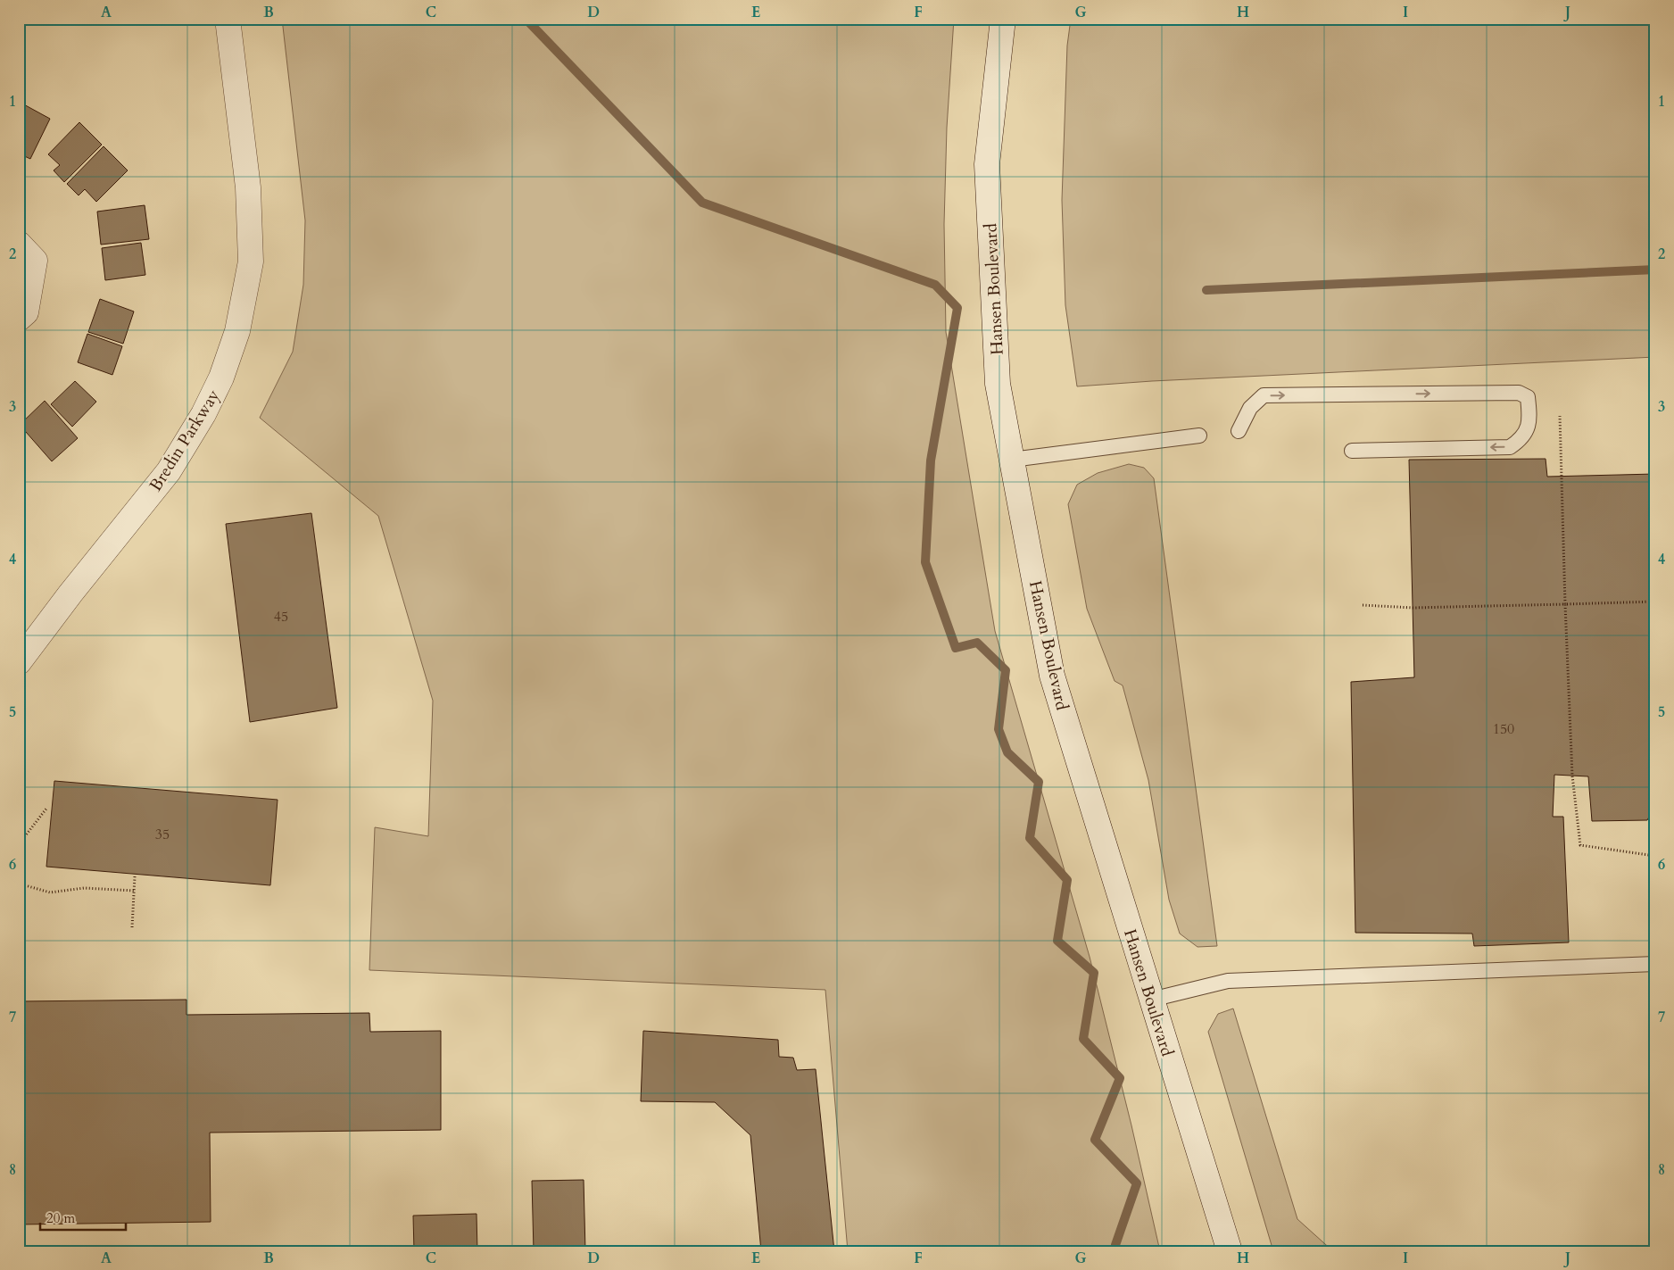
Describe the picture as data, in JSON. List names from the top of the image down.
{
  "streets": {
    "street": ["Hansen Boulevard", "Bredin Parkway"]
  },
  "house_numbers": ["45", "150", "35"],
  "scale_bar": "20 m",
  "grid": {
    "columns": [
      "A",
      "B",
      "C",
      "D",
      "E",
      "F",
      "G",
      "H",
      "I",
      "J"
    ],
    "rows": [
      "1",
      "2",
      "3",
      "4",
      "5",
      "6",
      "7",
      "8"
    ]
  }
}
